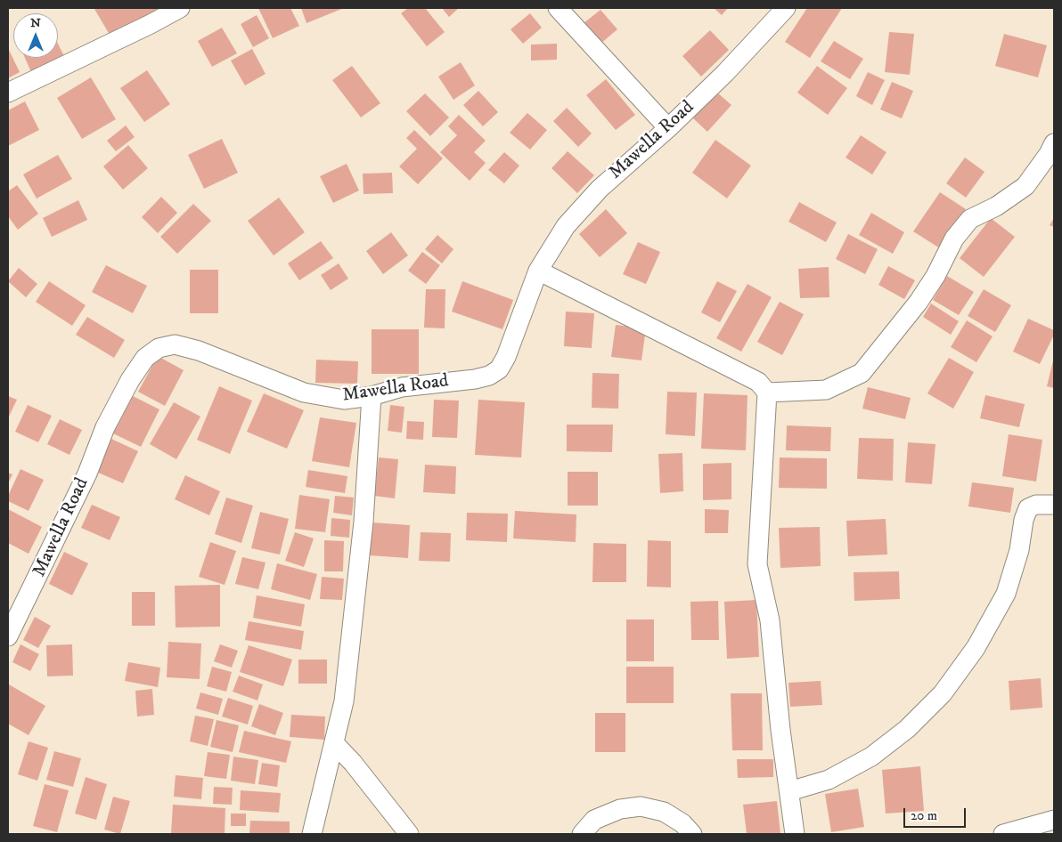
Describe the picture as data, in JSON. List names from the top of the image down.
{
  "streets": {
    "street": ["Mawella Road"]
  },
  "scale_bar": "20 m",
  "north": "top"
}
